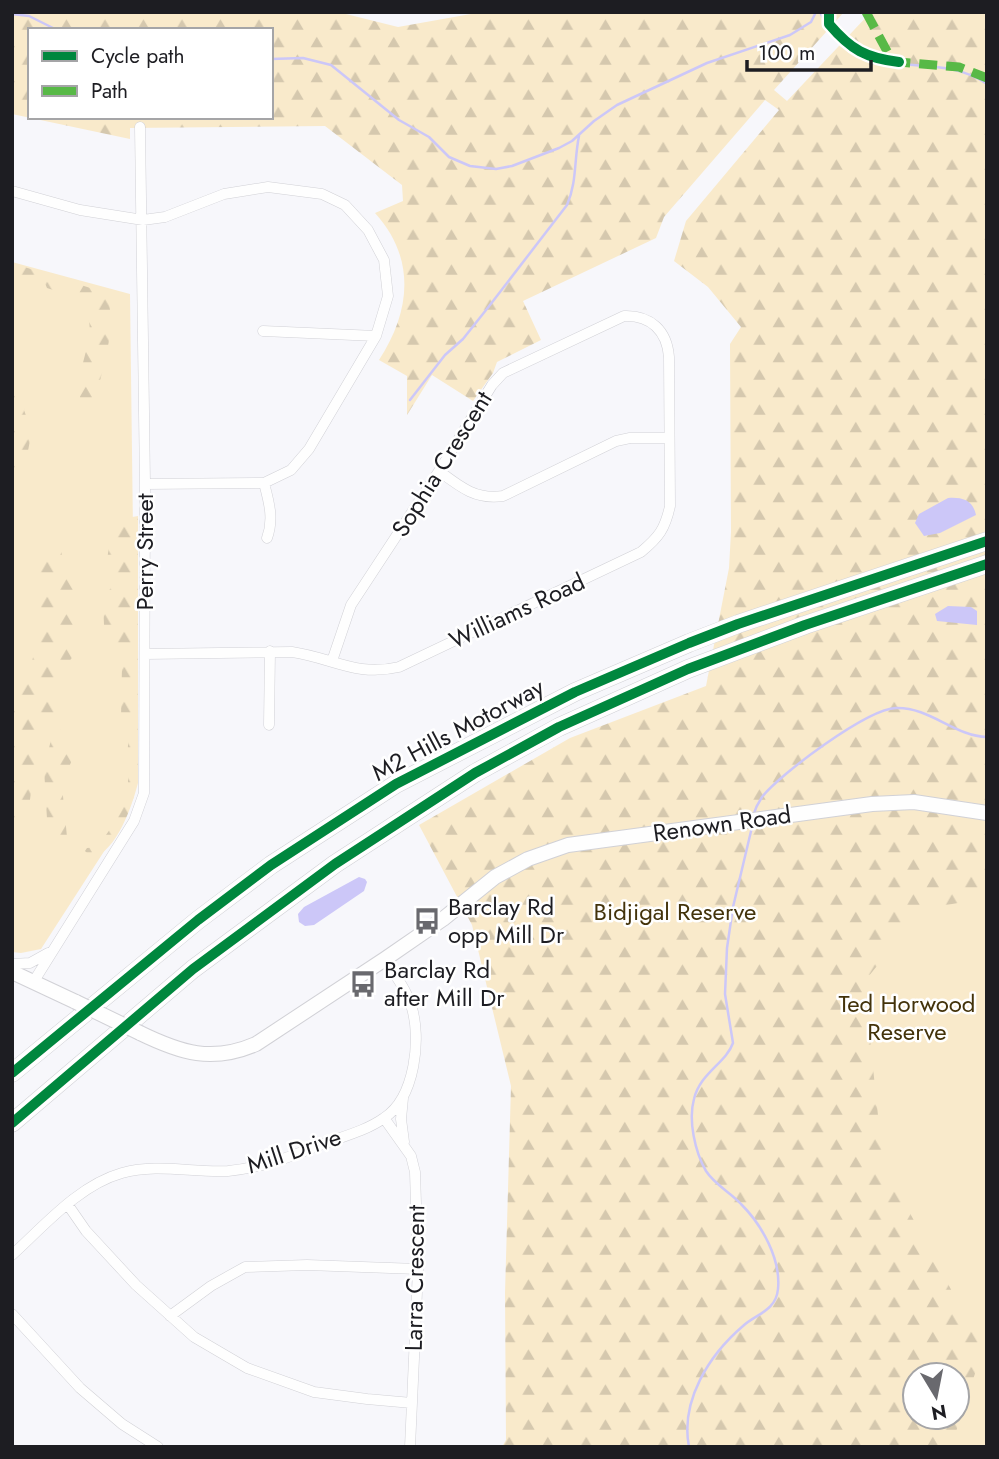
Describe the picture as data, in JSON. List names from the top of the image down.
{
  "streets": {
    "highway": ["M2 Hills Motorway"],
    "main road": ["Renown Road"],
    "street": [
      "Sophia Crescent",
      "Perry Street",
      "Williams Road",
      "Mill Drive",
      "Larra Crescent"
    ]
  },
  "crossings": [
    ["Sophia Crescent", "Williams Road"],
    ["Perry Street", "Williams Road"],
    ["Perry Street", "Renown Road"],
    ["Renown Road", "Mill Drive"],
    ["Mill Drive", "Larra Crescent"]
  ],
  "parks": ["Bidjigal Reserve", "Ted Horwood Reserve"],
  "places": {
    "bus stop": ["Barclay Rd opp Mill Dr", "Barclay Rd after Mill Dr"]
  },
  "legend": ["Cycle path", "Path"],
  "scale_bar": "100 m",
  "north": "bottom"
}
